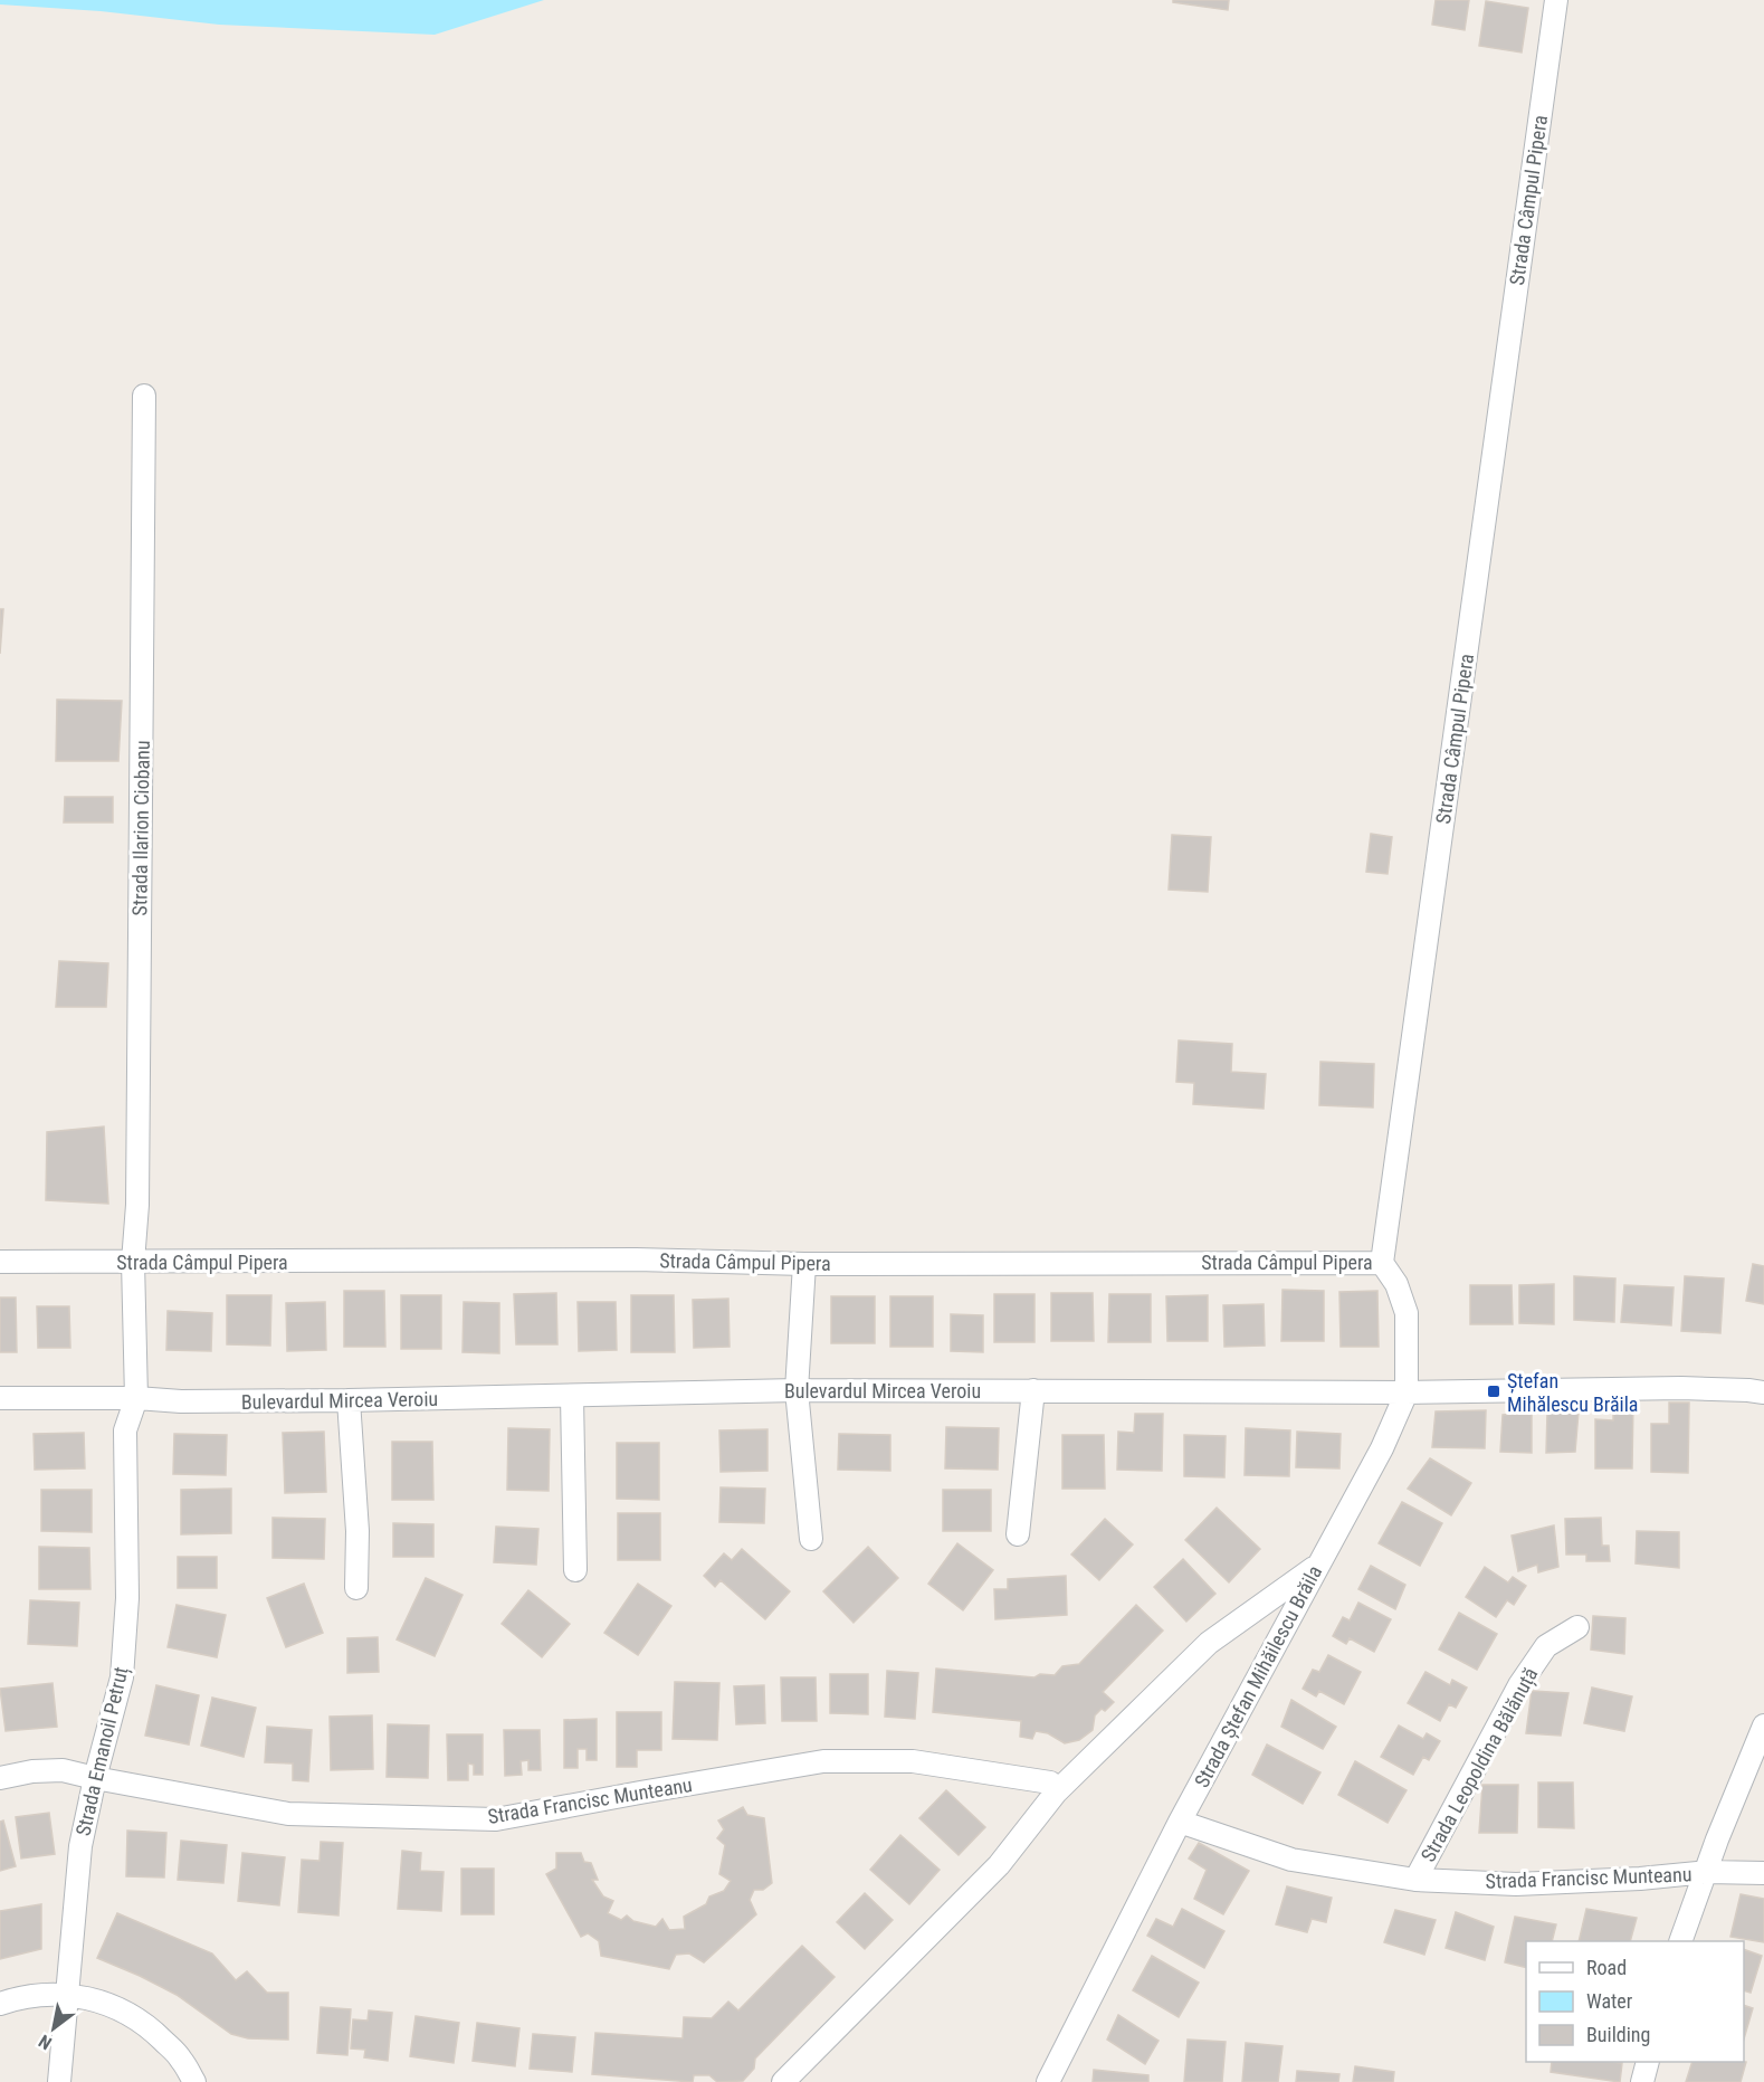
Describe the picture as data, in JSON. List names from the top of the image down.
{
  "streets": {
    "street": [
      "Strada Câmpul Pipera",
      "Strada Ilarion Ciobanu",
      "Bulevardul Mircea Veroiu",
      "Strada Ștefan Mihăilescu Brăila",
      "Strada Emanoil Petruț",
      "Strada Leopoldina Bălănuță",
      "Strada Francisc Munteanu"
    ]
  },
  "crossings": [
    ["Strada Câmpul Pipera", "Strada Ilarion Ciobanu"],
    ["Strada Câmpul Pipera", "Strada Ștefan Mihăilescu Brăila"],
    ["Strada Câmpul Pipera", "Strada Emanoil Petruț"],
    ["Strada Ilarion Ciobanu", "Strada Emanoil Petruț"],
    ["Bulevardul Mircea Veroiu", "Strada Ștefan Mihăilescu Brăila"],
    ["Bulevardul Mircea Veroiu", "Strada Emanoil Petruț"],
    ["Strada Ștefan Mihăilescu Brăila", "Strada Francisc Munteanu"],
    ["Strada Emanoil Petruț", "Strada Francisc Munteanu"],
    ["Strada Leopoldina Bălănuță", "Strada Francisc Munteanu"]
  ],
  "places": {
    "transit": ["Ștefan Mihălescu Brăila"]
  },
  "legend": ["Road", "Water", "Building"],
  "north": "bottom left"
}
